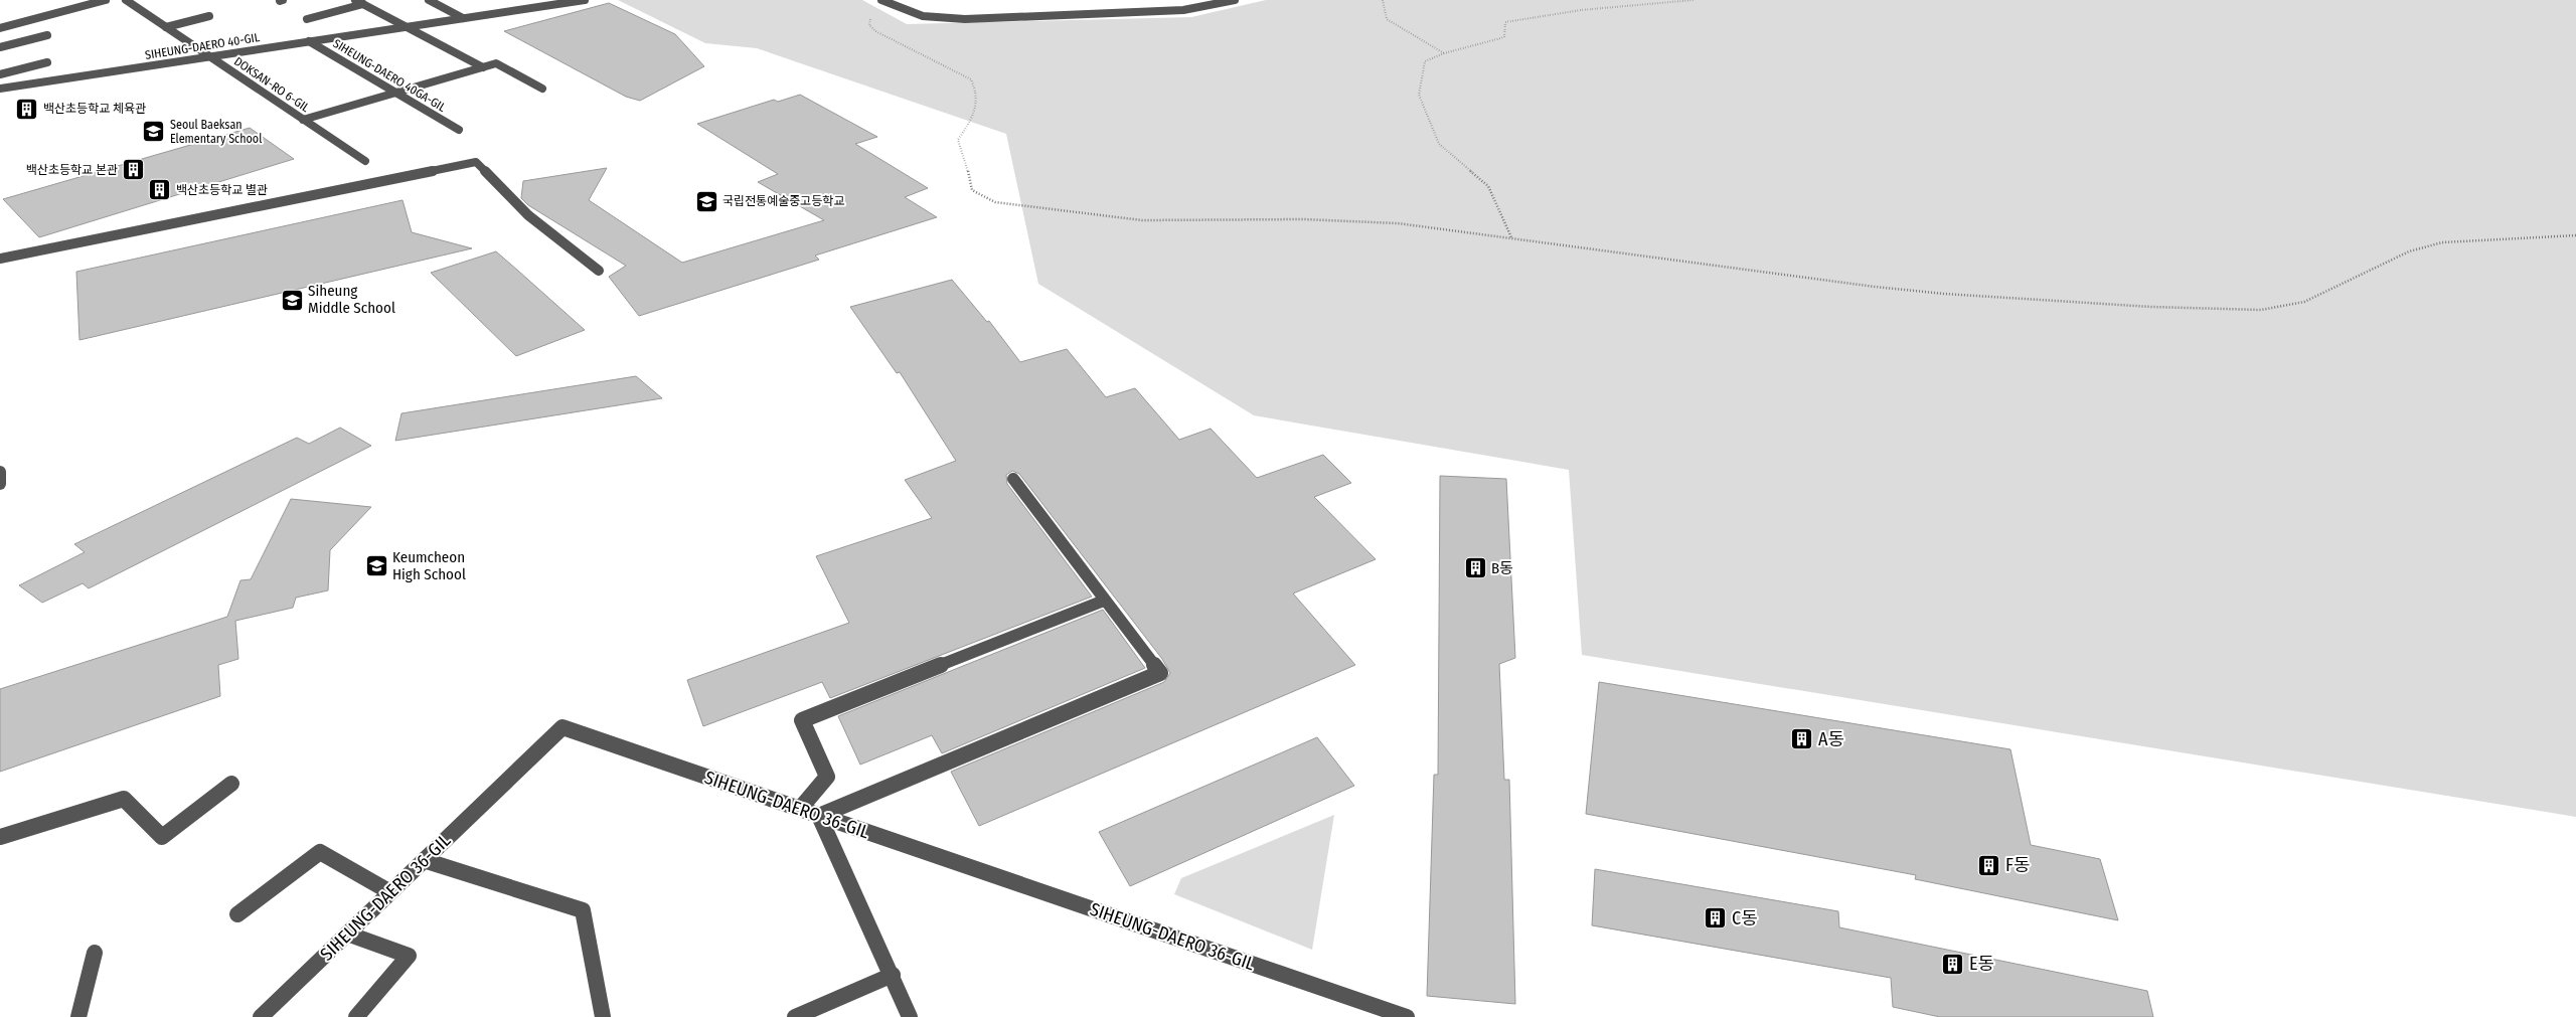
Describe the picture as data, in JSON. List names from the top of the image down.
{
  "streets": {
    "street": [
      "SIHEUNG-DAERO 40-GIL",
      "SIHEUNG-DAERO 40GA-GIL",
      "DOKSAN-RO 6-GIL",
      "SIHEUNG-DAERO 36-GIL"
    ]
  },
  "crossings": [
    ["SIHEUNG-DAERO 40-GIL", "SIHEUNG-DAERO 40GA-GIL"],
    ["SIHEUNG-DAERO 40-GIL", "DOKSAN-RO 6-GIL"]
  ],
  "places": {
    "building": [
      "백산초등학교 체육관",
      "백산초등학교 본관",
      "백산초등학교 별관",
      "B동",
      "A동",
      "F동",
      "C동",
      "E동"
    ],
    "school or university": [
      "Seoul Baeksan Elementary School",
      "국립전통예술중고등학교",
      "Siheung Middle School",
      "Keumcheon High School"
    ]
  }
}
